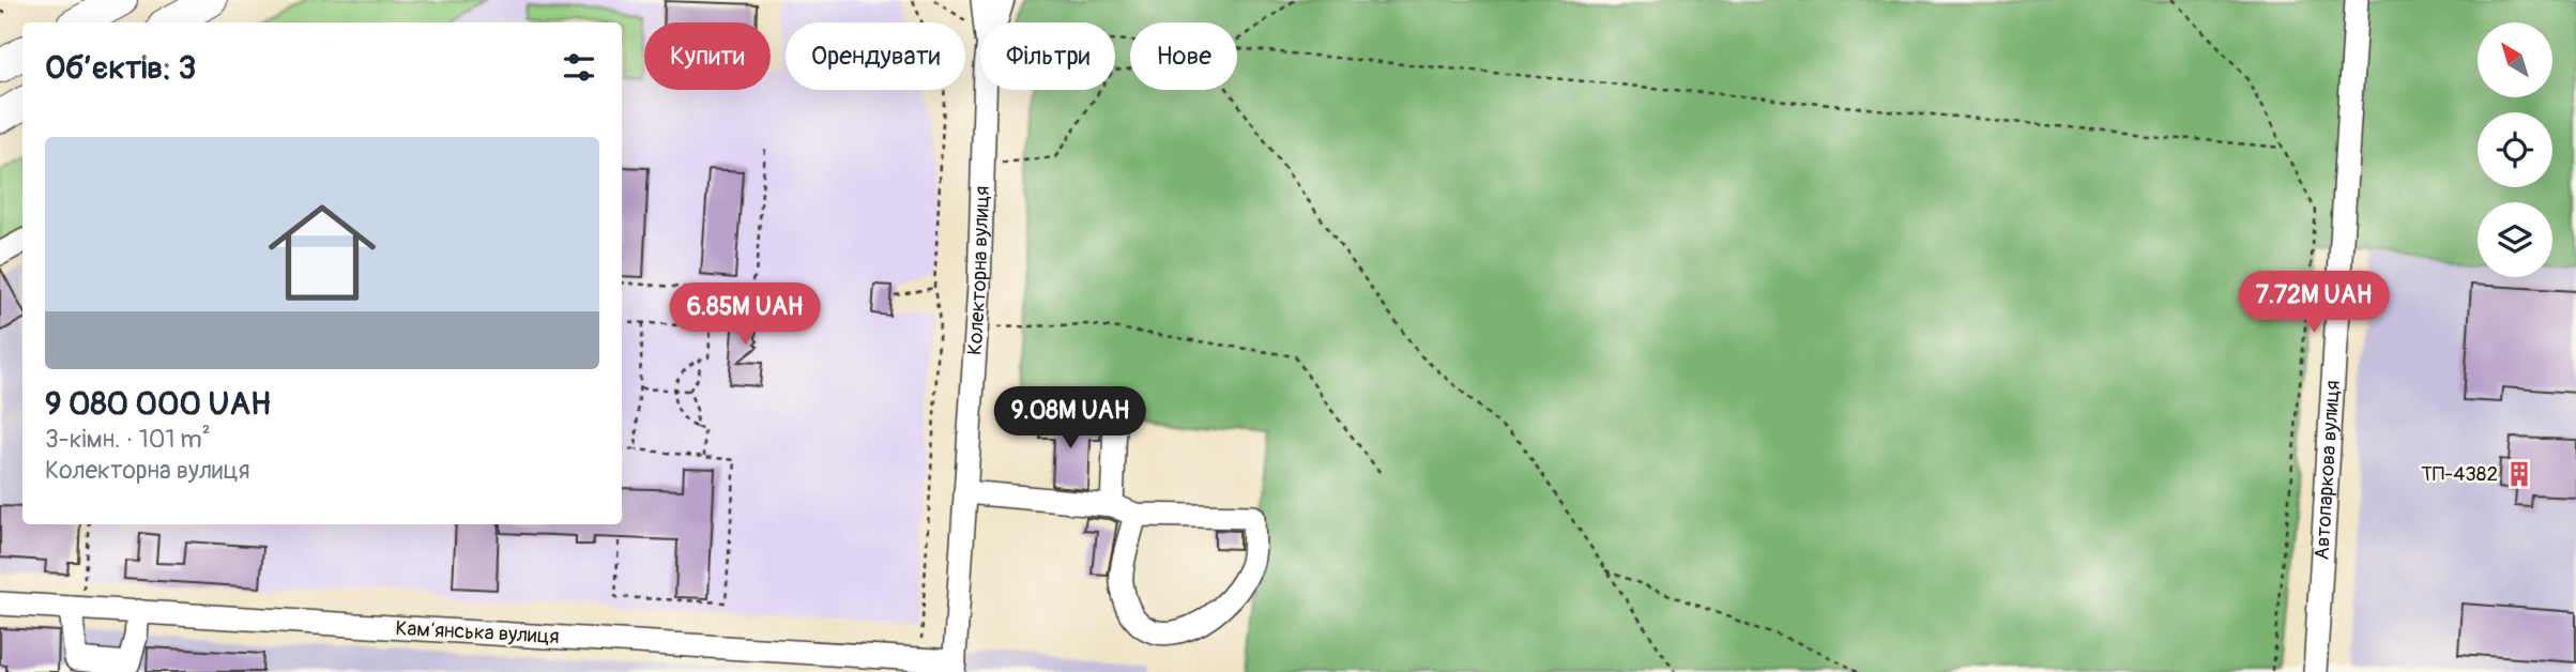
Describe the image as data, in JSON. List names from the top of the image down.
{
  "streets": {
    "street": ["Колекторна вулиця", "Автопаркова вулиця", "Камʼянська вулиця"]
  },
  "crossings": [
    ["Колекторна вулиця", "Камʼянська вулиця"]
  ],
  "places": {
    "building": ["ТП-4382"]
  },
  "north": "top left",
  "page": {
    "chip": [
      "Купити",
      "Орендувати",
      "Фільтри",
      "Нове"
    ],
    "heading": "Об’єктів: 3",
    "list": [
      {
        "name": "9 080 000 UAH",
        "note": "3-кімн. · 101 m² · Колекторна вулиця"
      }
    ],
    "price": ["7.72M UAH", "6.85M UAH", "9.08M UAH"]
  }
}
